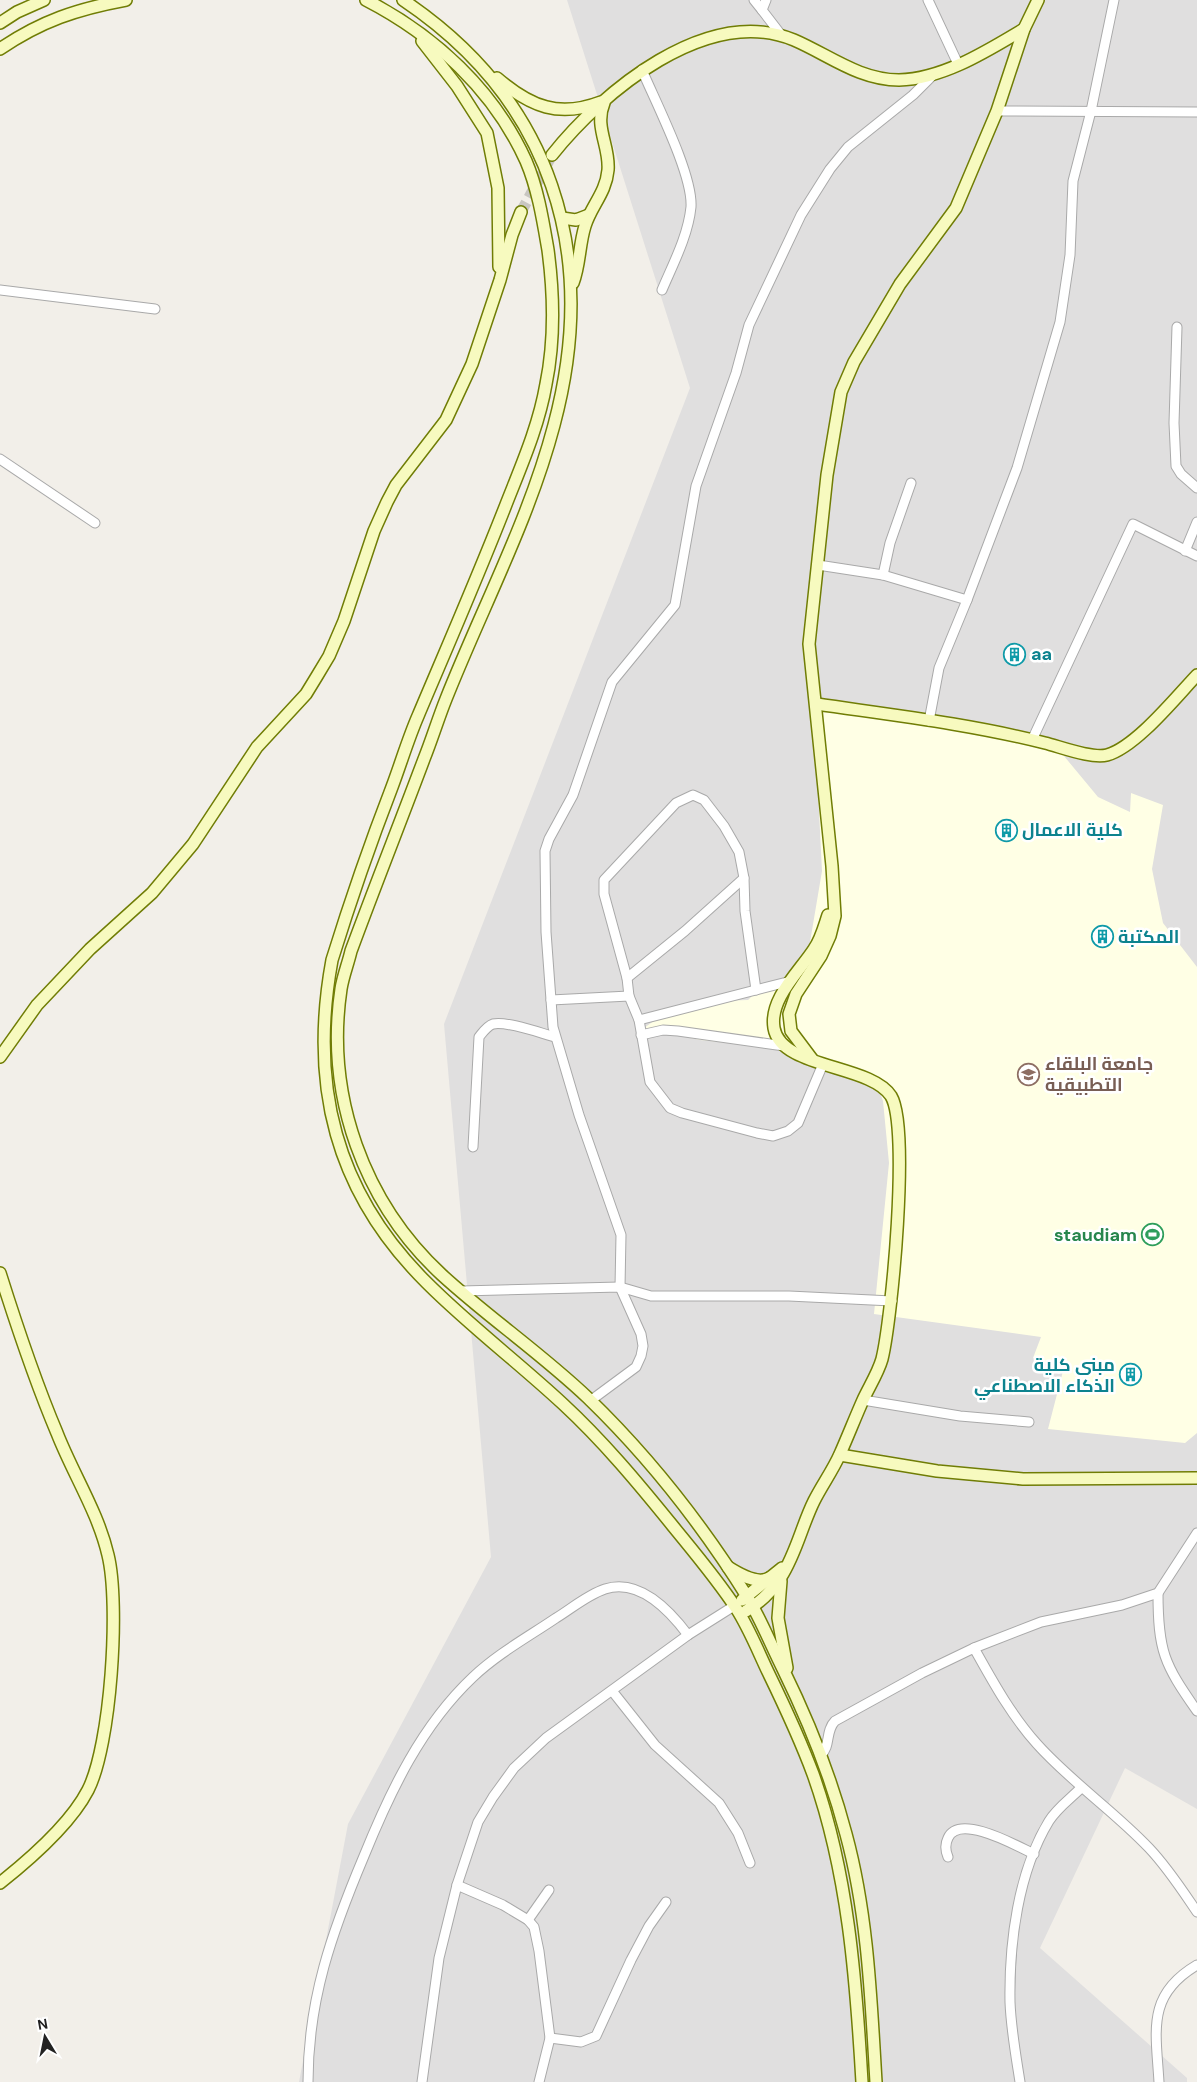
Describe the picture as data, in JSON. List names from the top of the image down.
{
  "places": {
    "building": [
      "aa",
      "كلية الاعمال",
      "المكتبة",
      "مبنى كلية الذكاء الاصطناعي"
    ],
    "school or university": ["جامعة البلقاء التطبيقية"],
    "sports": ["staudiam"]
  },
  "north": "top"
}
